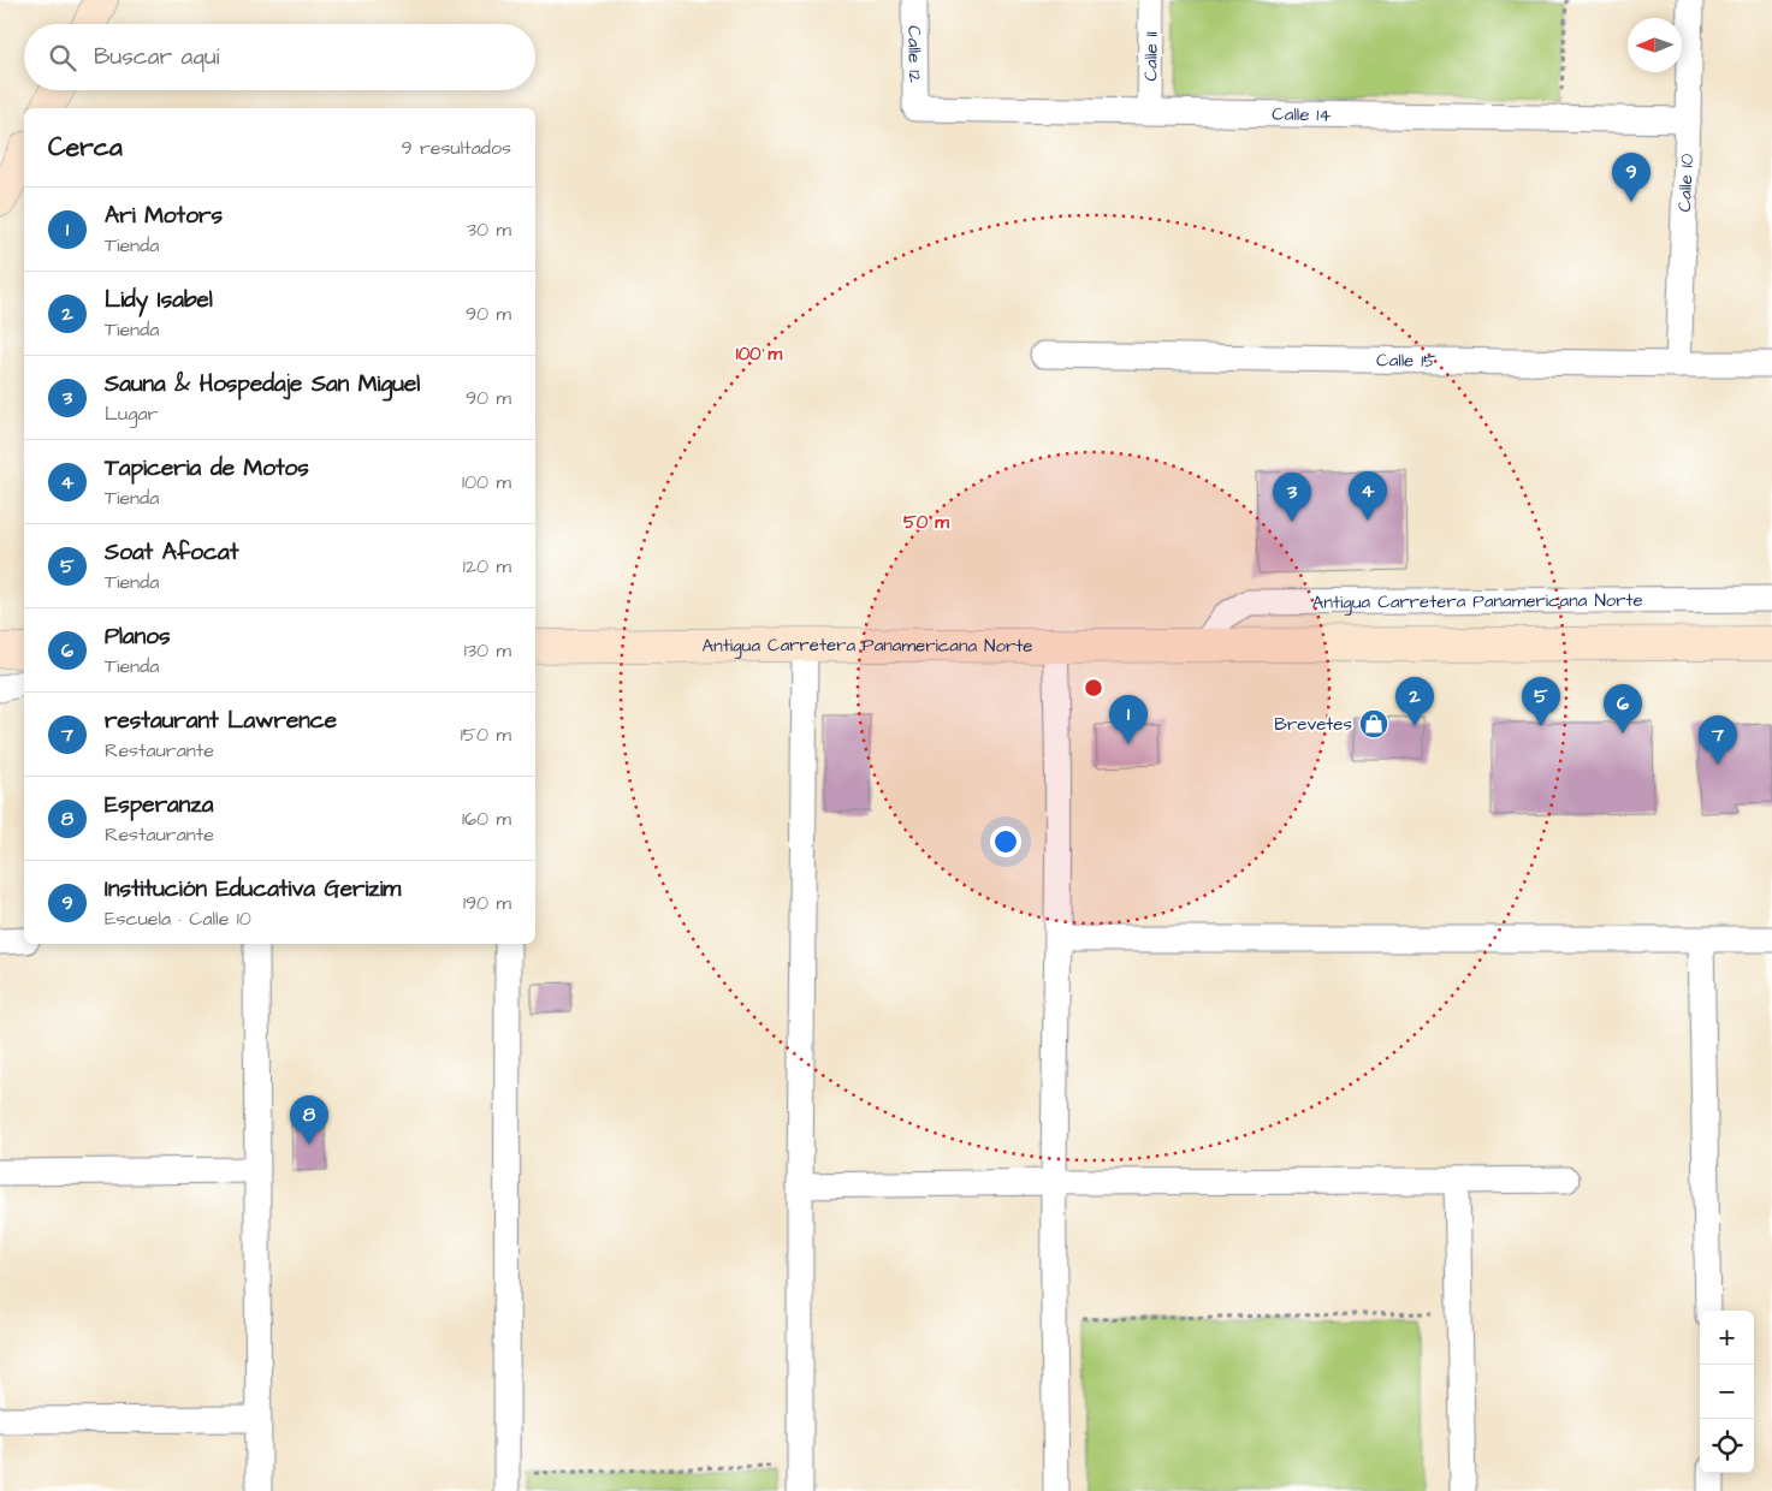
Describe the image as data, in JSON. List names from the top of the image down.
{
  "streets": {
    "main road": ["Antigua Carretera Panamericana Norte"],
    "street": [
      "Calle 12",
      "Calle 11",
      "Calle 14",
      "Calle 10",
      "Calle 15"
    ]
  },
  "crossings": [
    ["Calle 12", "Calle 14"],
    ["Calle 11", "Calle 14"],
    ["Calle 14", "Calle 10"],
    ["Calle 10", "Calle 15"]
  ],
  "places": {
    "shop": ["Brevetes"]
  },
  "north": "left",
  "page": {
    "search": "Buscar aquí",
    "heading": ["Cerca", "9 resultados"],
    "pins": [
      "9",
      "4",
      "3",
      "2",
      "5",
      "6",
      "1",
      "7",
      "8"
    ],
    "list": [
      {
        "mark": "1",
        "name": "Ari Motors",
        "note": "Tienda",
        "value": "30 m"
      },
      {
        "mark": "2",
        "name": "Lidy Isabel",
        "note": "Tienda",
        "value": "90 m"
      },
      {
        "mark": "3",
        "name": "Sauna & Hospedaje San Miguel",
        "note": "Lugar",
        "value": "90 m"
      },
      {
        "mark": "4",
        "name": "Tapiceria de Motos",
        "note": "Tienda",
        "value": "100 m"
      },
      {
        "mark": "5",
        "name": "Soat Afocat",
        "note": "Tienda",
        "value": "120 m"
      },
      {
        "mark": "6",
        "name": "Planos",
        "note": "Tienda",
        "value": "130 m"
      },
      {
        "mark": "7",
        "name": "restaurant Lawrence",
        "note": "Restaurante",
        "value": "150 m"
      },
      {
        "mark": "8",
        "name": "Esperanza",
        "note": "Restaurante",
        "value": "160 m"
      },
      {
        "mark": "9",
        "name": "Institución Educativa Gerizim",
        "note": "Escuela · Calle 10",
        "value": "190 m"
      }
    ],
    "map_buttons": ["+", "−"]
  },
  "rings": ["100 m", "50 m"]
}
